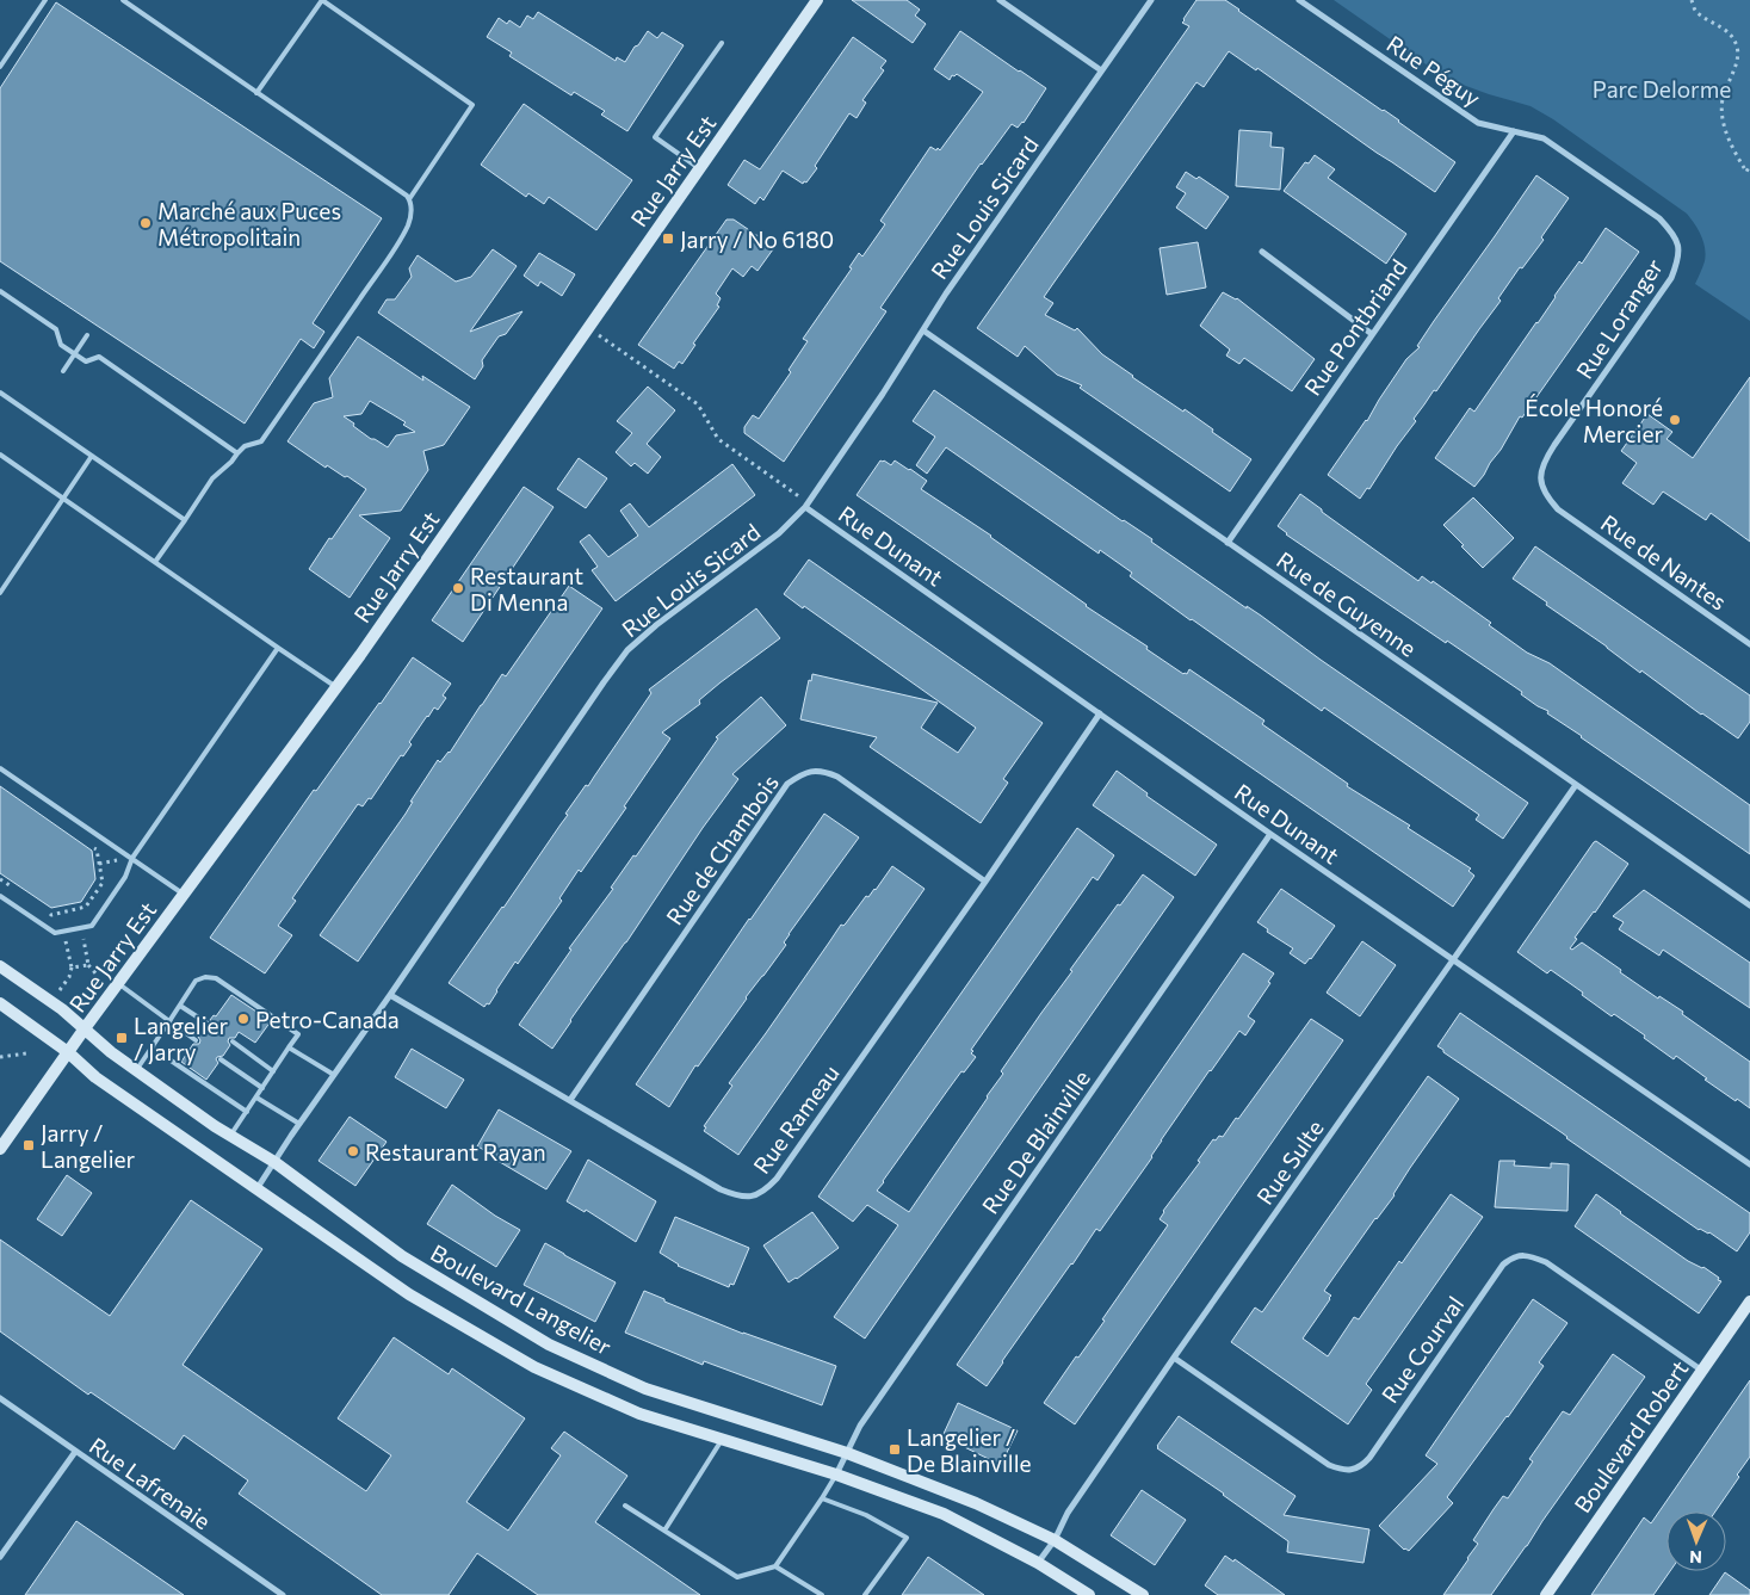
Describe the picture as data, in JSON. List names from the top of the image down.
{
  "streets": {
    "main road": ["Rue Jarry Est", "Boulevard Langelier", "Boulevard Robert"],
    "street": [
      "Rue Péguy",
      "Rue Louis Sicard",
      "Rue Loranger",
      "Rue Pontbriand",
      "Rue Dunant",
      "Rue de Nantes",
      "Rue de Guyenne",
      "Rue de Chambois",
      "Rue Rameau",
      "Rue De Blainville",
      "Rue Sulte",
      "Rue Courval",
      "Rue Lafrenaie"
    ]
  },
  "crossings": [
    ["Rue Péguy", "Rue Loranger"],
    ["Rue Péguy", "Rue Pontbriand"],
    ["Rue Jarry Est", "Boulevard Langelier"],
    ["Rue Louis Sicard", "Rue Dunant"],
    ["Rue Louis Sicard", "Rue de Guyenne"],
    ["Rue Louis Sicard", "Rue Rameau"],
    ["Rue Louis Sicard", "Boulevard Langelier"],
    ["Rue Loranger", "Rue de Nantes"],
    ["Rue Pontbriand", "Rue de Guyenne"],
    ["Rue Dunant", "Rue Rameau"],
    ["Rue Dunant", "Rue De Blainville"],
    ["Rue Dunant", "Rue Sulte"],
    ["Rue de Guyenne", "Rue Sulte"],
    ["Rue de Chambois", "Rue Rameau"],
    ["Rue De Blainville", "Boulevard Langelier"],
    ["Rue Sulte", "Boulevard Langelier"],
    ["Rue Sulte", "Rue Courval"],
    ["Rue Courval", "Boulevard Robert"]
  ],
  "parks": ["Parc Delorme"],
  "places": {
    "other": [
      "Marché aux Puces Métropolitain",
      "École Honoré Mercier",
      "Restaurant Di Menna",
      "Petro-Canada",
      "Restaurant Rayan"
    ],
    "transit": [
      "Jarry / No 6180",
      "Langelier / Jarry",
      "Jarry / Langelier",
      "Langelier / De Blainville"
    ]
  },
  "north": "bottom"
}
